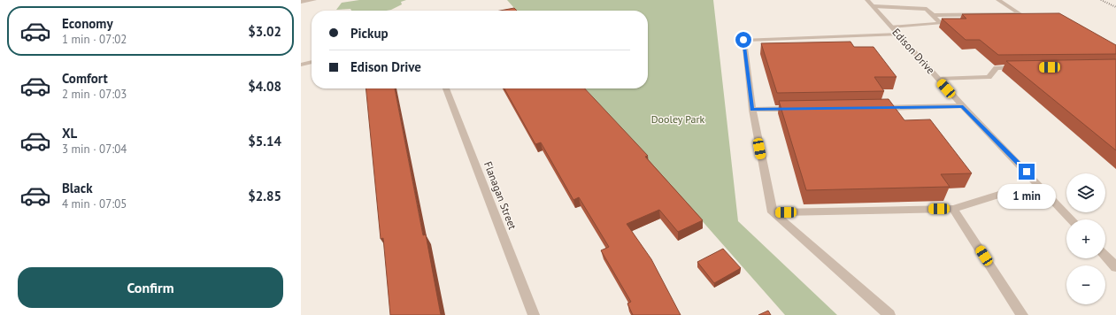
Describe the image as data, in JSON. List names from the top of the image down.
{
  "streets": {
    "street": ["Edison Drive", "Flanagan Street"]
  },
  "parks": ["Dooley Park"],
  "page": {
    "list": [
      {
        "name": "Economy",
        "note": "1 min · 07:02",
        "value": "$3.02"
      },
      {
        "name": "Comfort",
        "note": "2 min · 07:03",
        "value": "$4.08"
      },
      {
        "name": "XL",
        "note": "3 min · 07:04",
        "value": "$5.14"
      },
      {
        "name": "Black",
        "note": "4 min · 07:05",
        "value": "$2.85"
      }
    ],
    "banner": ["Pickup", "Edison Drive"],
    "map_buttons": ["+", "−"],
    "bubble": "1 min",
    "buttons": "Confirm"
  }
}
